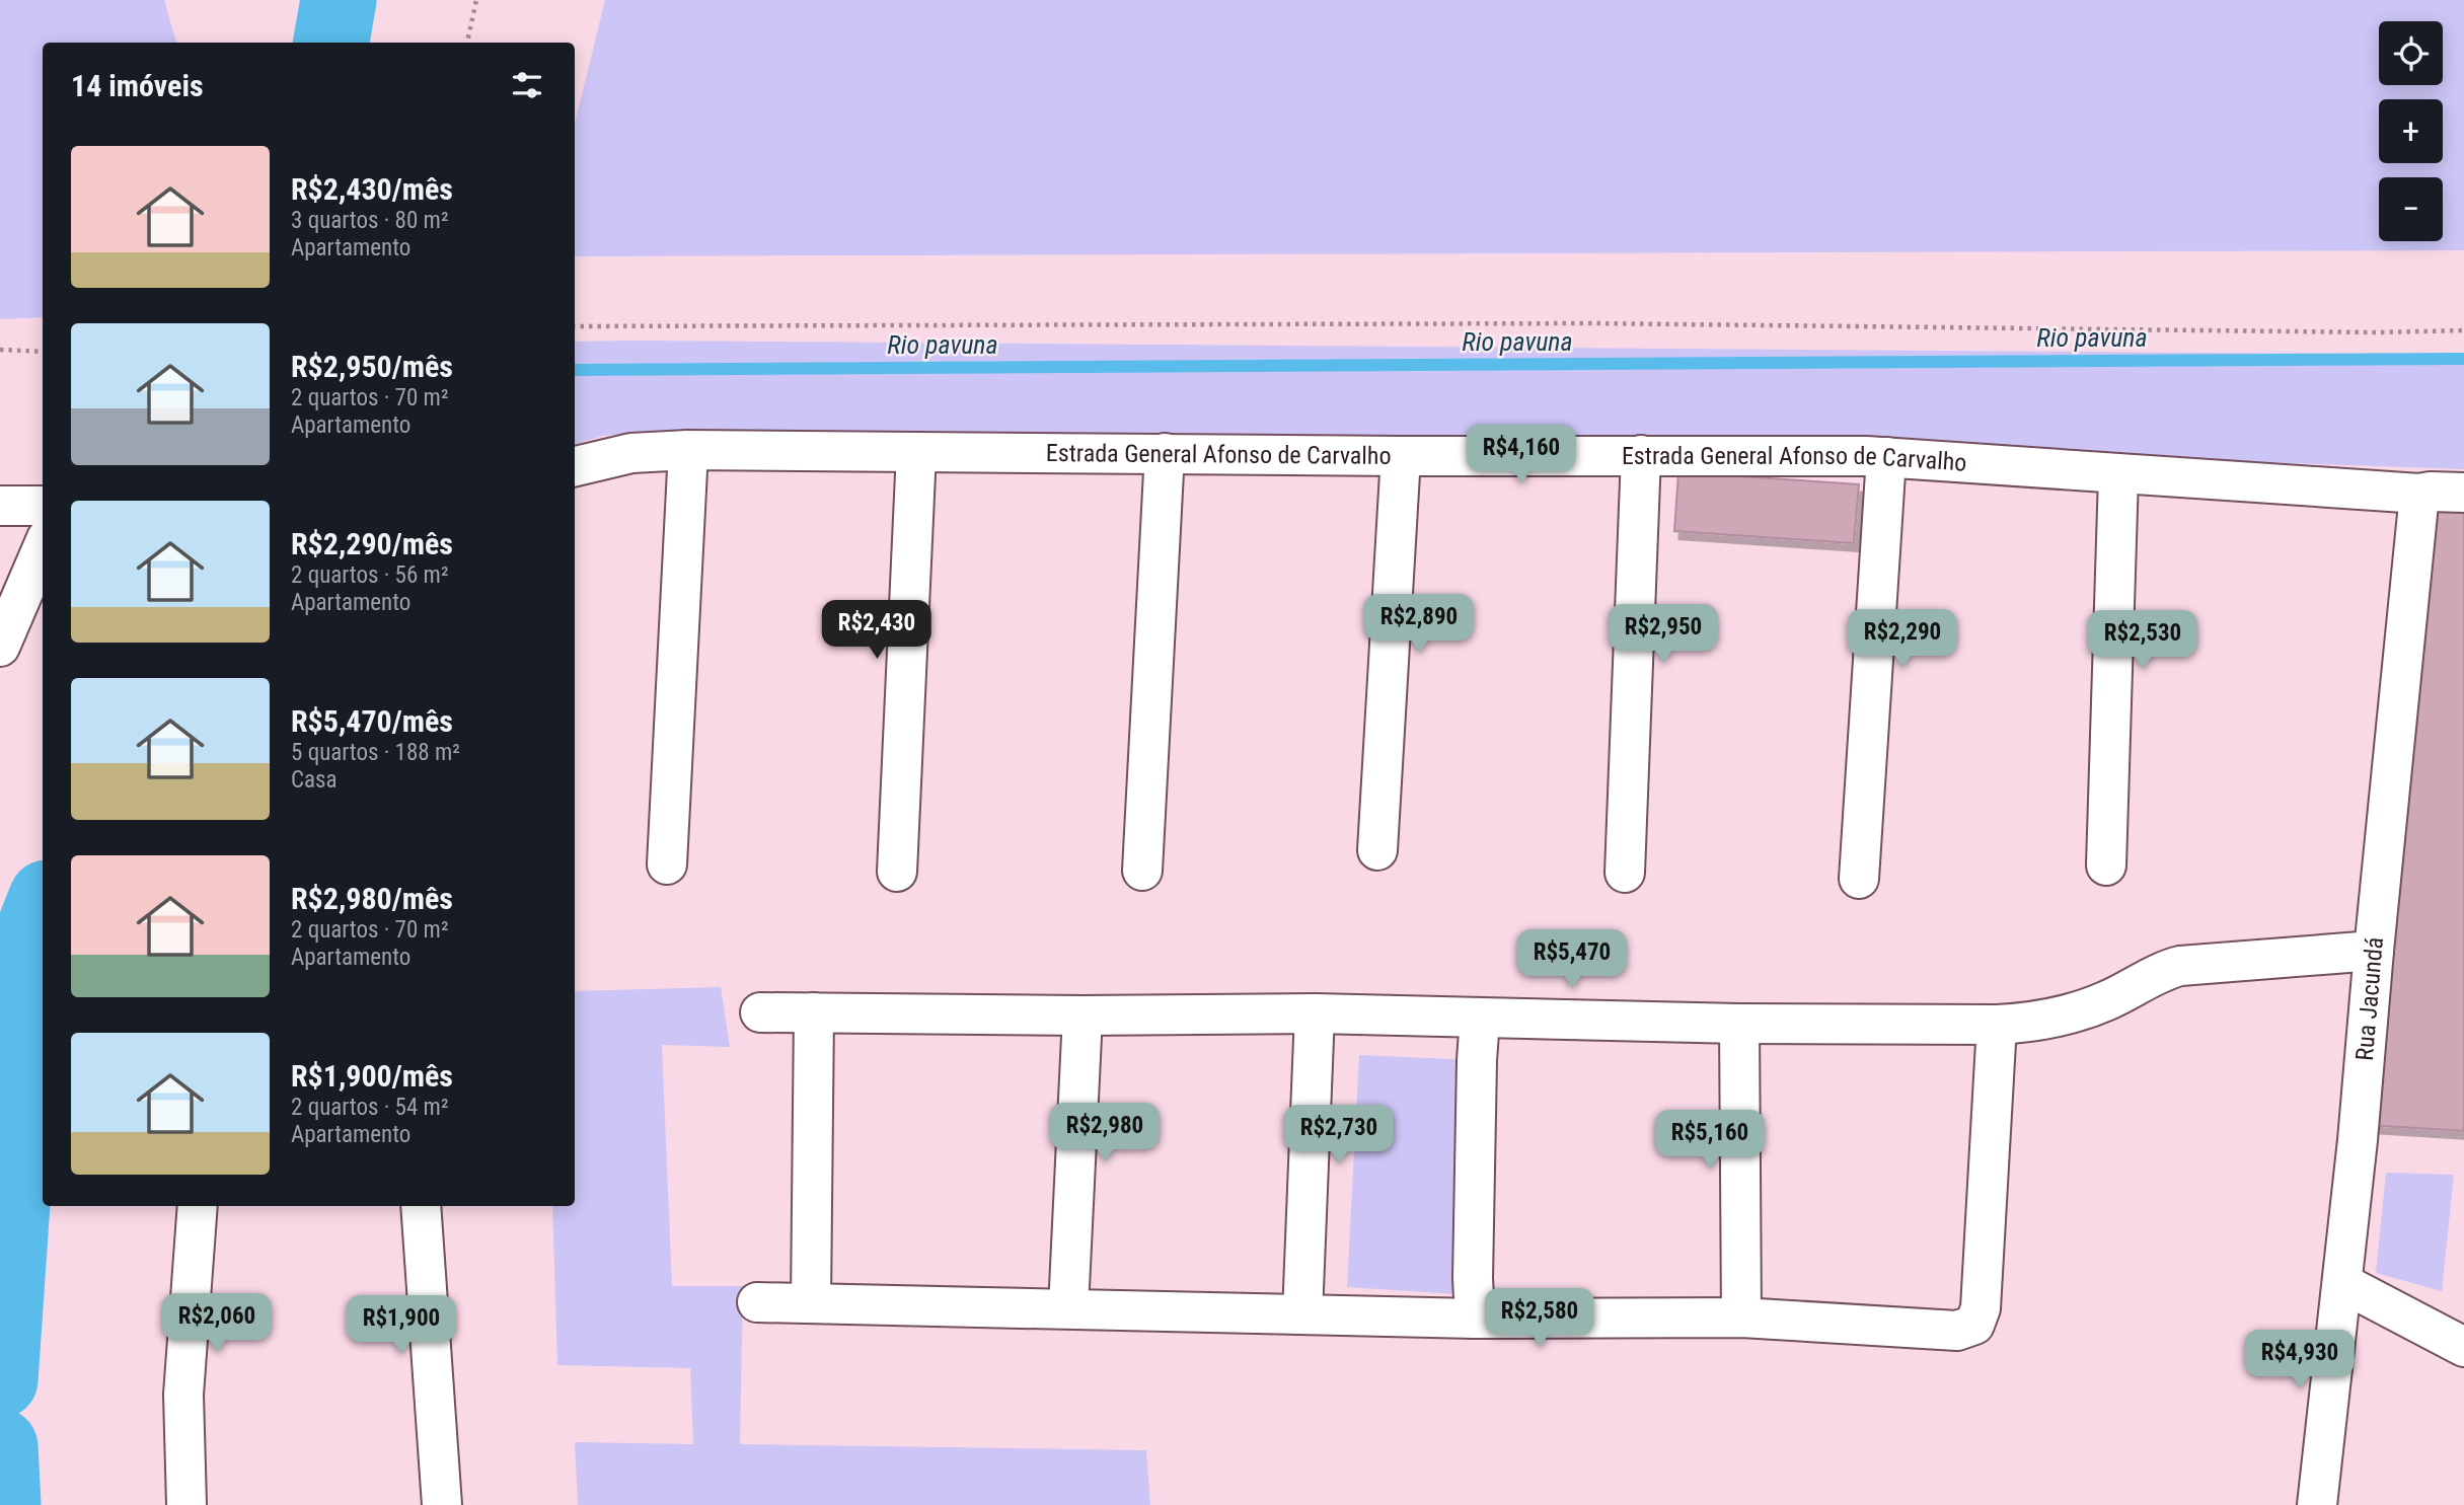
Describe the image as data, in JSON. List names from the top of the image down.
{
  "streets": {
    "street": ["Estrada General Afonso de Carvalho", "Rua Jacundá"]
  },
  "crossings": [
    ["Estrada General Afonso de Carvalho", "Rua Jacundá"]
  ],
  "water": ["Rio pavuna"],
  "page": {
    "map_buttons": ["+", "−"],
    "heading": "14 imóveis",
    "list": [
      {
        "name": "R$2,430/mês",
        "note": "3 quartos · 80 m² · Apartamento"
      },
      {
        "name": "R$2,950/mês",
        "note": "2 quartos · 70 m² · Apartamento"
      },
      {
        "name": "R$2,290/mês",
        "note": "2 quartos · 56 m² · Apartamento"
      },
      {
        "name": "R$5,470/mês",
        "note": "5 quartos · 188 m² · Casa"
      },
      {
        "name": "R$2,980/mês",
        "note": "2 quartos · 70 m² · Apartamento"
      },
      {
        "name": "R$1,900/mês",
        "note": "2 quartos · 54 m² · Apartamento"
      }
    ],
    "price": [
      "R$4,160",
      "R$2,890",
      "R$2,430",
      "R$2,950",
      "R$2,290",
      "R$2,530",
      "R$5,470",
      "R$2,980",
      "R$2,730",
      "R$5,160",
      "R$2,580",
      "R$2,060",
      "R$1,900",
      "R$4,930"
    ]
  }
}
